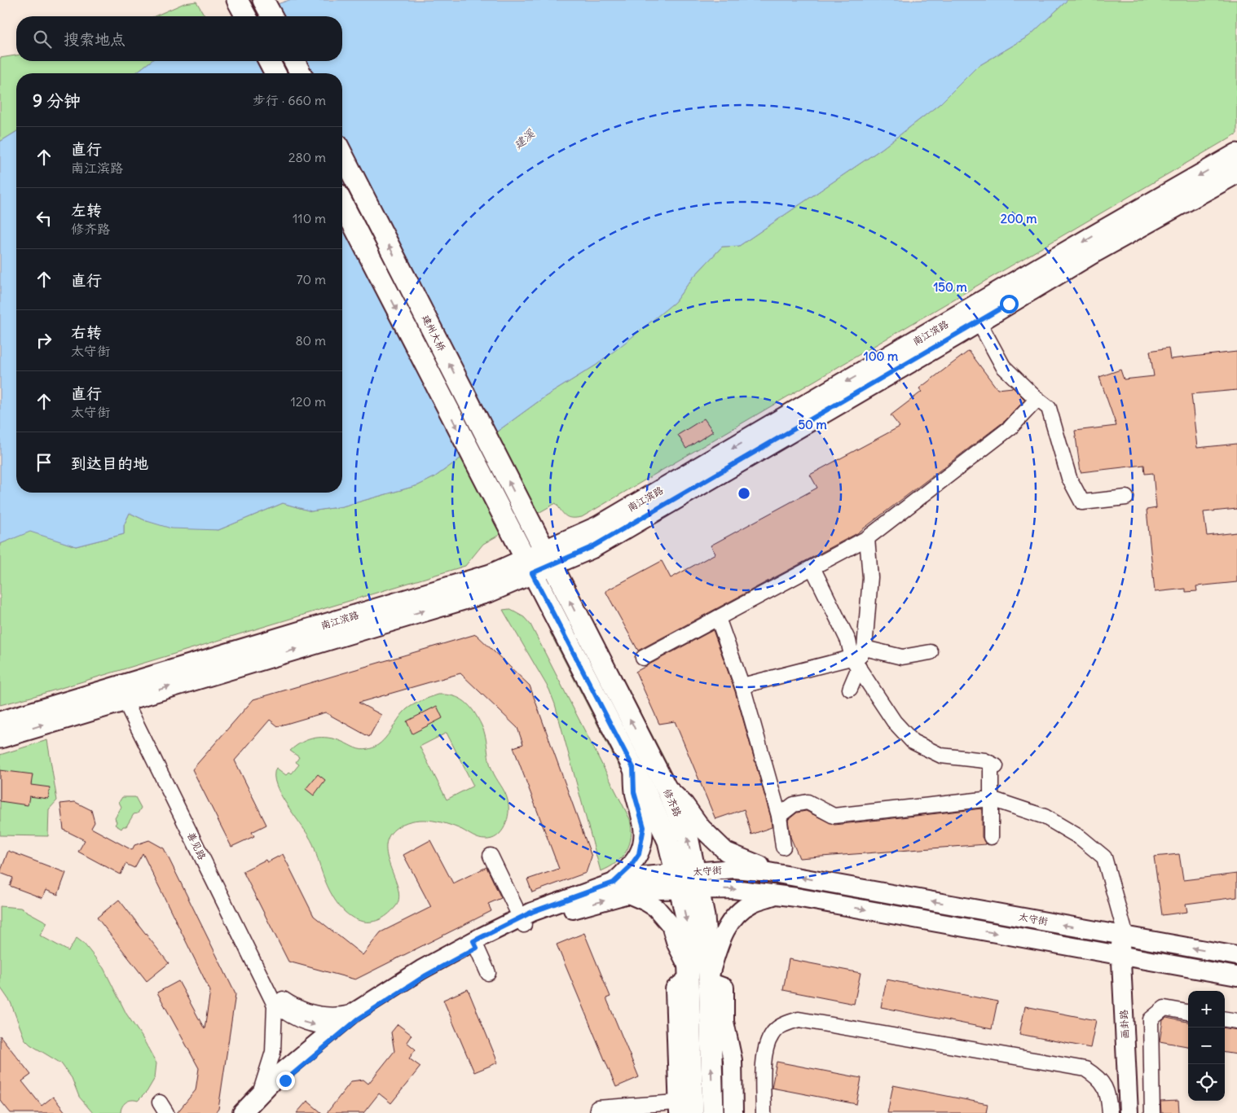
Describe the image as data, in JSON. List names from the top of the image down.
{
  "streets": {
    "main road": ["建州大桥", "南江滨路", "修齐路"],
    "street": ["善见路", "太守街", "画卦路"]
  },
  "crossings": [
    ["建州大桥", "修齐路"],
    ["南江滨路", "修齐路"],
    ["南江滨路", "善见路"],
    ["修齐路", "太守街"],
    ["太守街", "画卦路"]
  ],
  "one_way": ["建州大桥"],
  "water": ["建溪"],
  "page": {
    "search": "搜索地点",
    "heading": ["9 分钟", "步行 · 660 m"],
    "list": [
      ["直行", "南江滨路", "280 m"],
      ["左转", "修齐路", "110 m"],
      ["直行", "70 m"],
      ["右转", "太守街", "80 m"],
      ["直行", "太守街", "120 m"],
      "到达目的地"
    ],
    "map_buttons": ["+", "−"]
  },
  "rings": [
    "200 m",
    "150 m",
    "100 m",
    "50 m"
  ]
}
